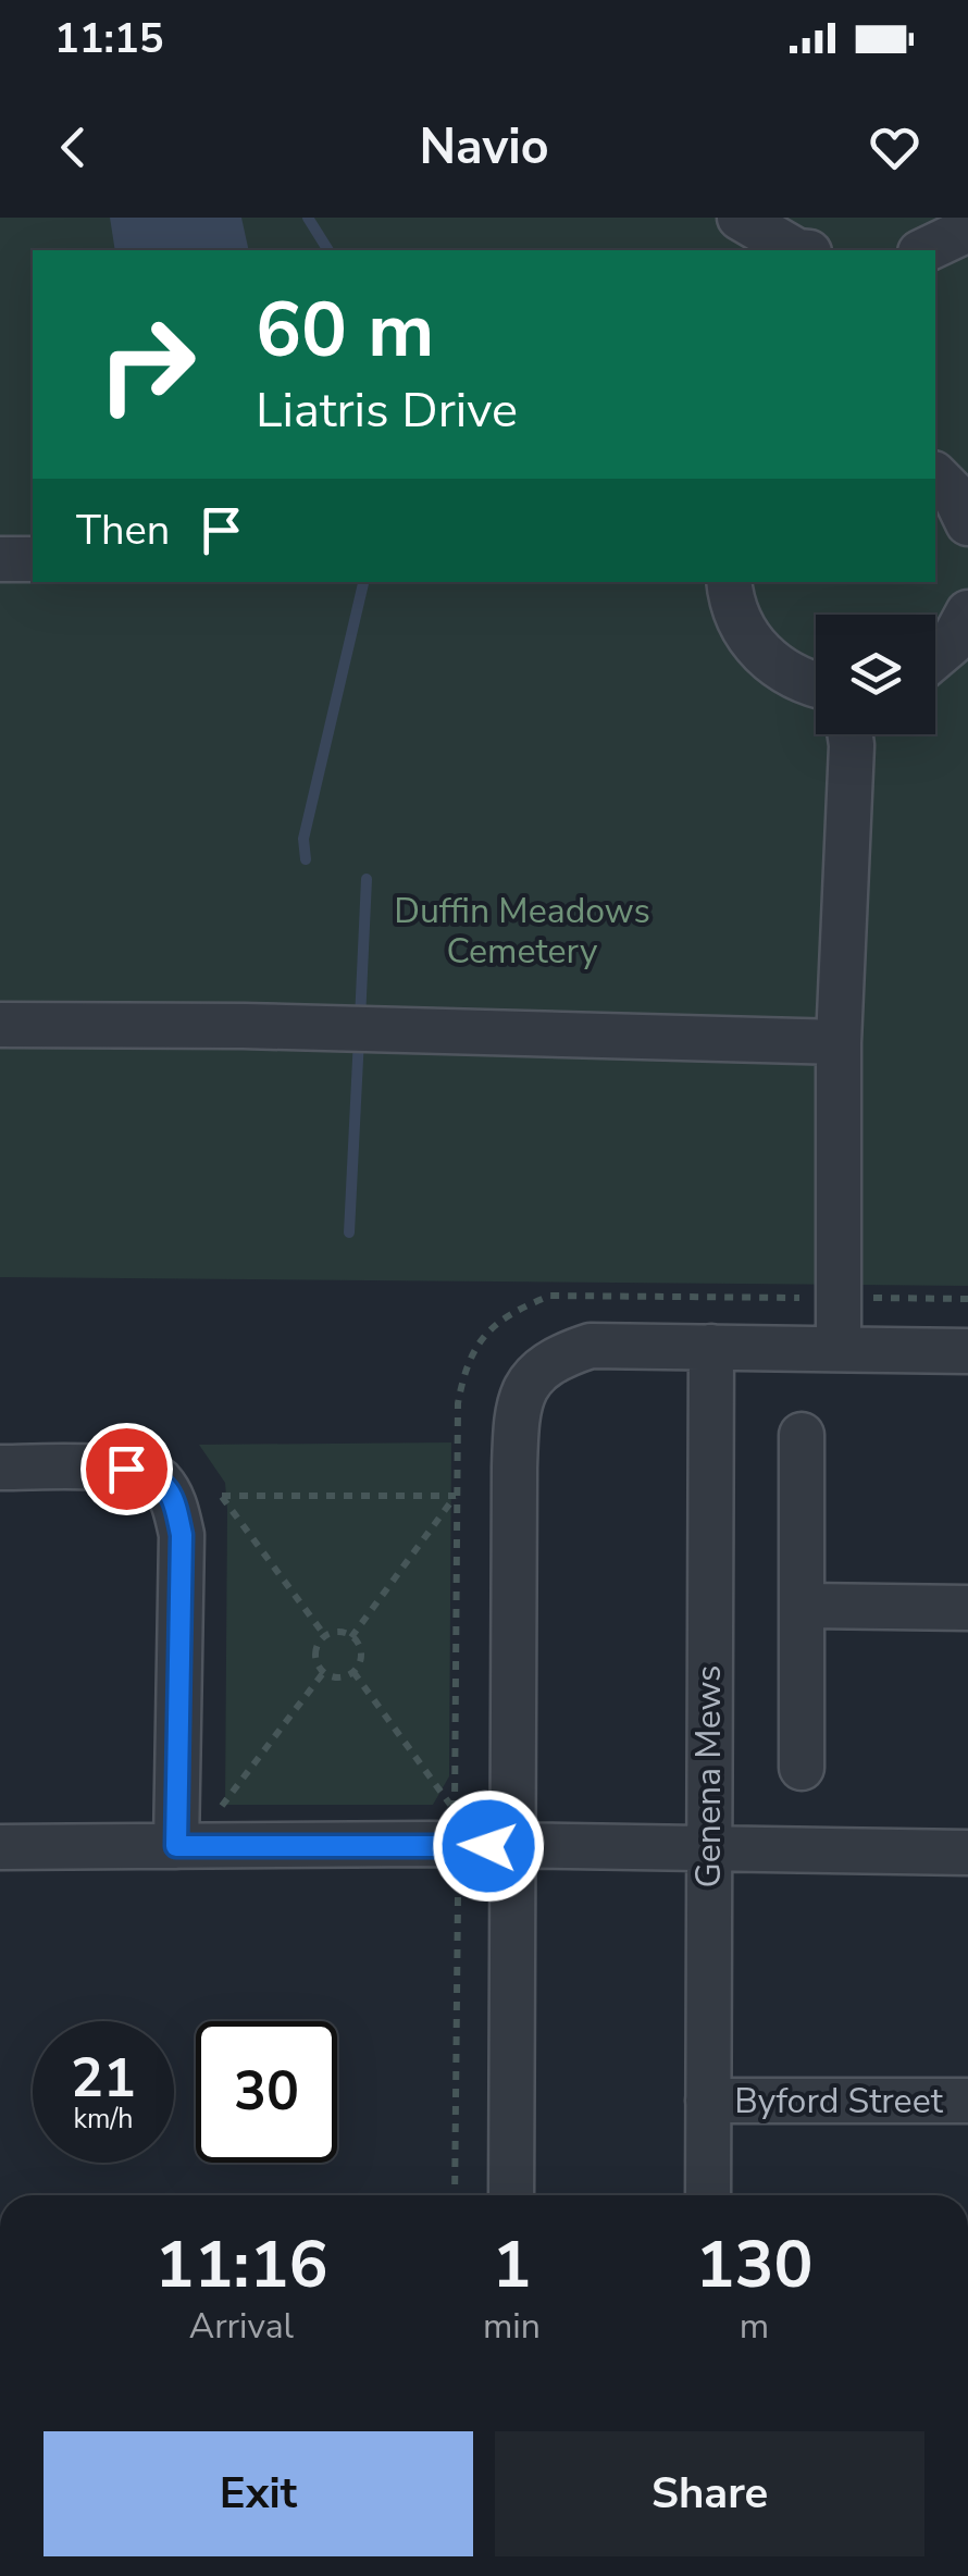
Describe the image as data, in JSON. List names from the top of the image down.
{
  "streets": {
    "street": ["Genena Mews", "Byford Street"]
  },
  "crossings": [
    ["Genena Mews", "Byford Street"]
  ],
  "parks": ["Duffin Meadows Cemetery"],
  "page": {
    "status": "11:15",
    "header": "Navio",
    "turn": ["60 m", "Liatris Drive"],
    "then": "Then",
    "speed": "21 km/h",
    "limit": "30",
    "eta": [
      "11:16",
      "Arrival",
      "1",
      "min",
      "130",
      "m"
    ],
    "buttons": ["Exit", "Share"]
  }
}
